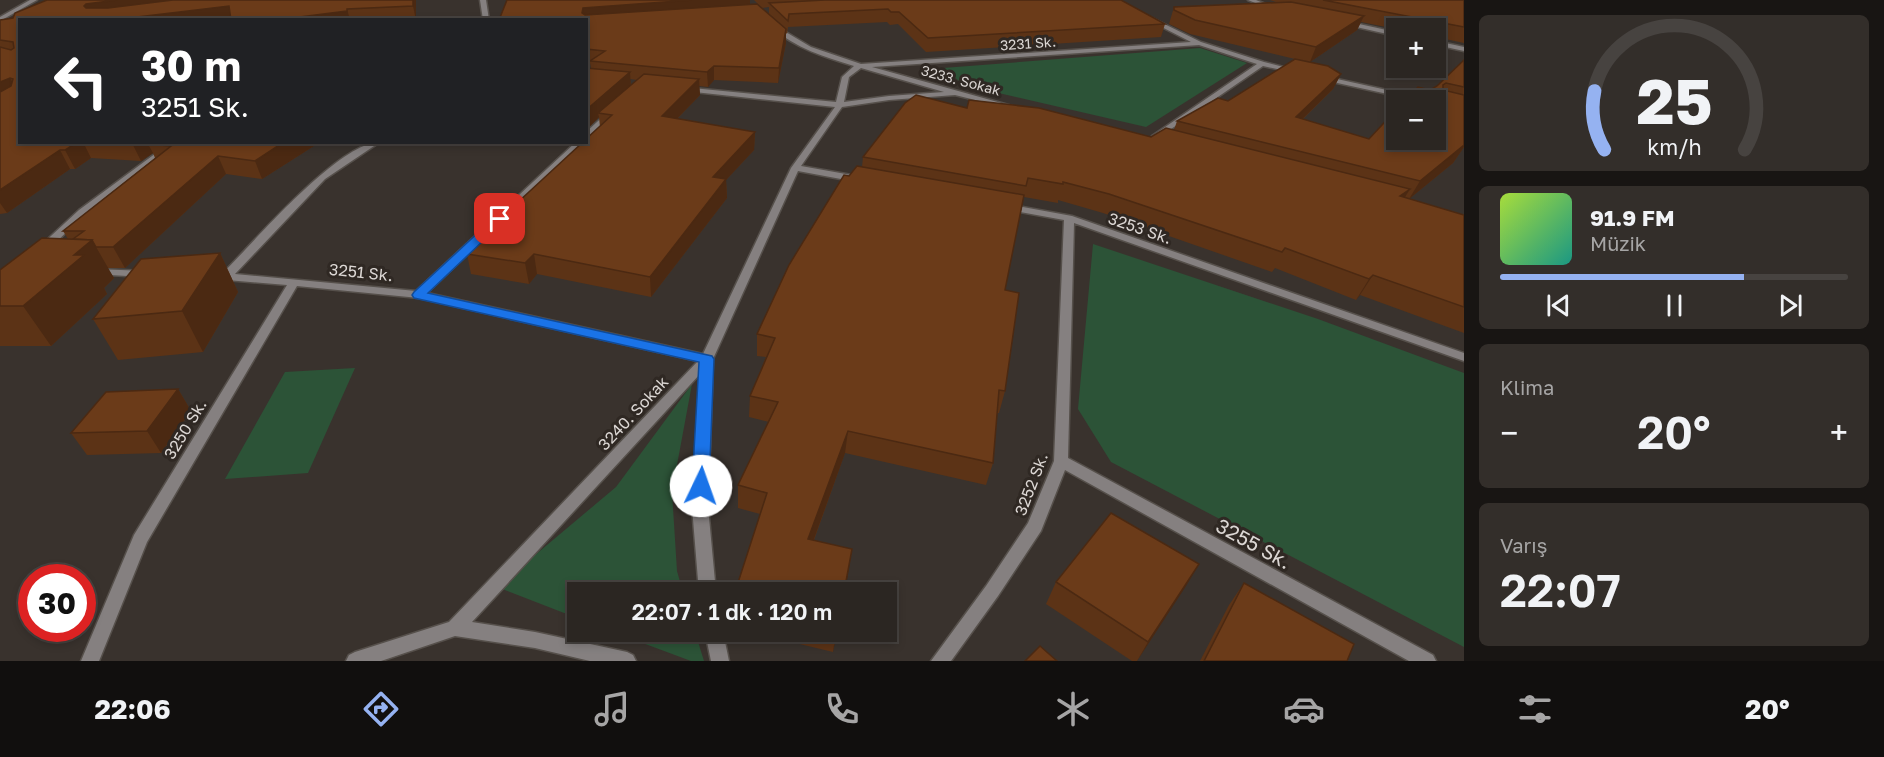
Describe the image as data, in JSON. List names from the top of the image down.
{
  "streets": {
    "street": [
      "3231 Sk.",
      "3233. Sokak",
      "3253 Sk.",
      "3251 Sk.",
      "3240. Sokak",
      "3250 Sk.",
      "3252 Sk.",
      "3255 Sk."
    ]
  },
  "crossings": [
    ["3231 Sk.", "3233. Sokak"],
    ["3253 Sk.", "3252 Sk."],
    ["3251 Sk.", "3240. Sokak"],
    ["3251 Sk.", "3250 Sk."],
    ["3252 Sk.", "3255 Sk."]
  ],
  "page": {
    "map_buttons": ["+", "−"],
    "turn": ["30 m", "3251 Sk."],
    "song": ["91.9 FM", "Müzik"],
    "tile": [
      "Klima",
      ["Varış", "22:07"]
    ],
    "heat": ["−", "20°", "+"],
    "limit": "30",
    "trip": "22:07 · 1 dk · 120 m",
    "tabs": ["22:06", "20°"],
    "gauge": ["25", "km/h"]
  }
}
